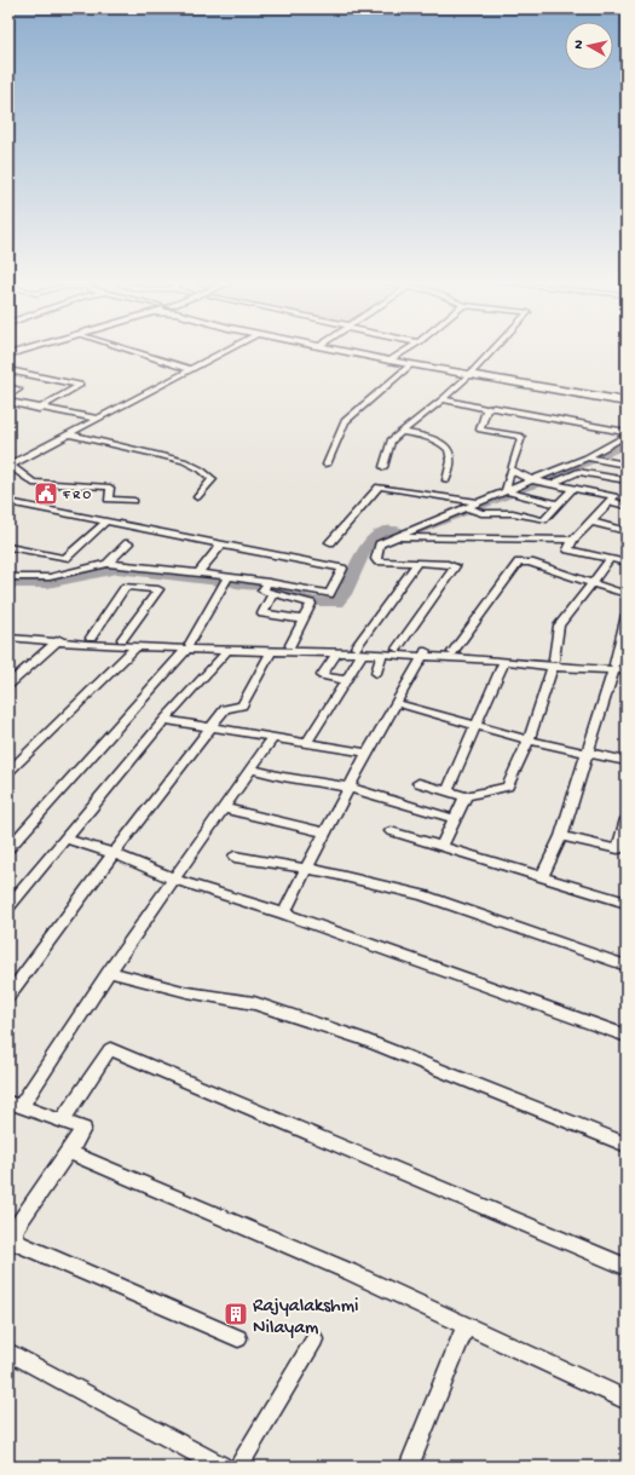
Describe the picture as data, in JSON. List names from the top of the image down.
{
  "places": {
    "public building": ["F R O"],
    "building": ["Rajyalakshmi Nilayam"]
  },
  "north": "left"
}
